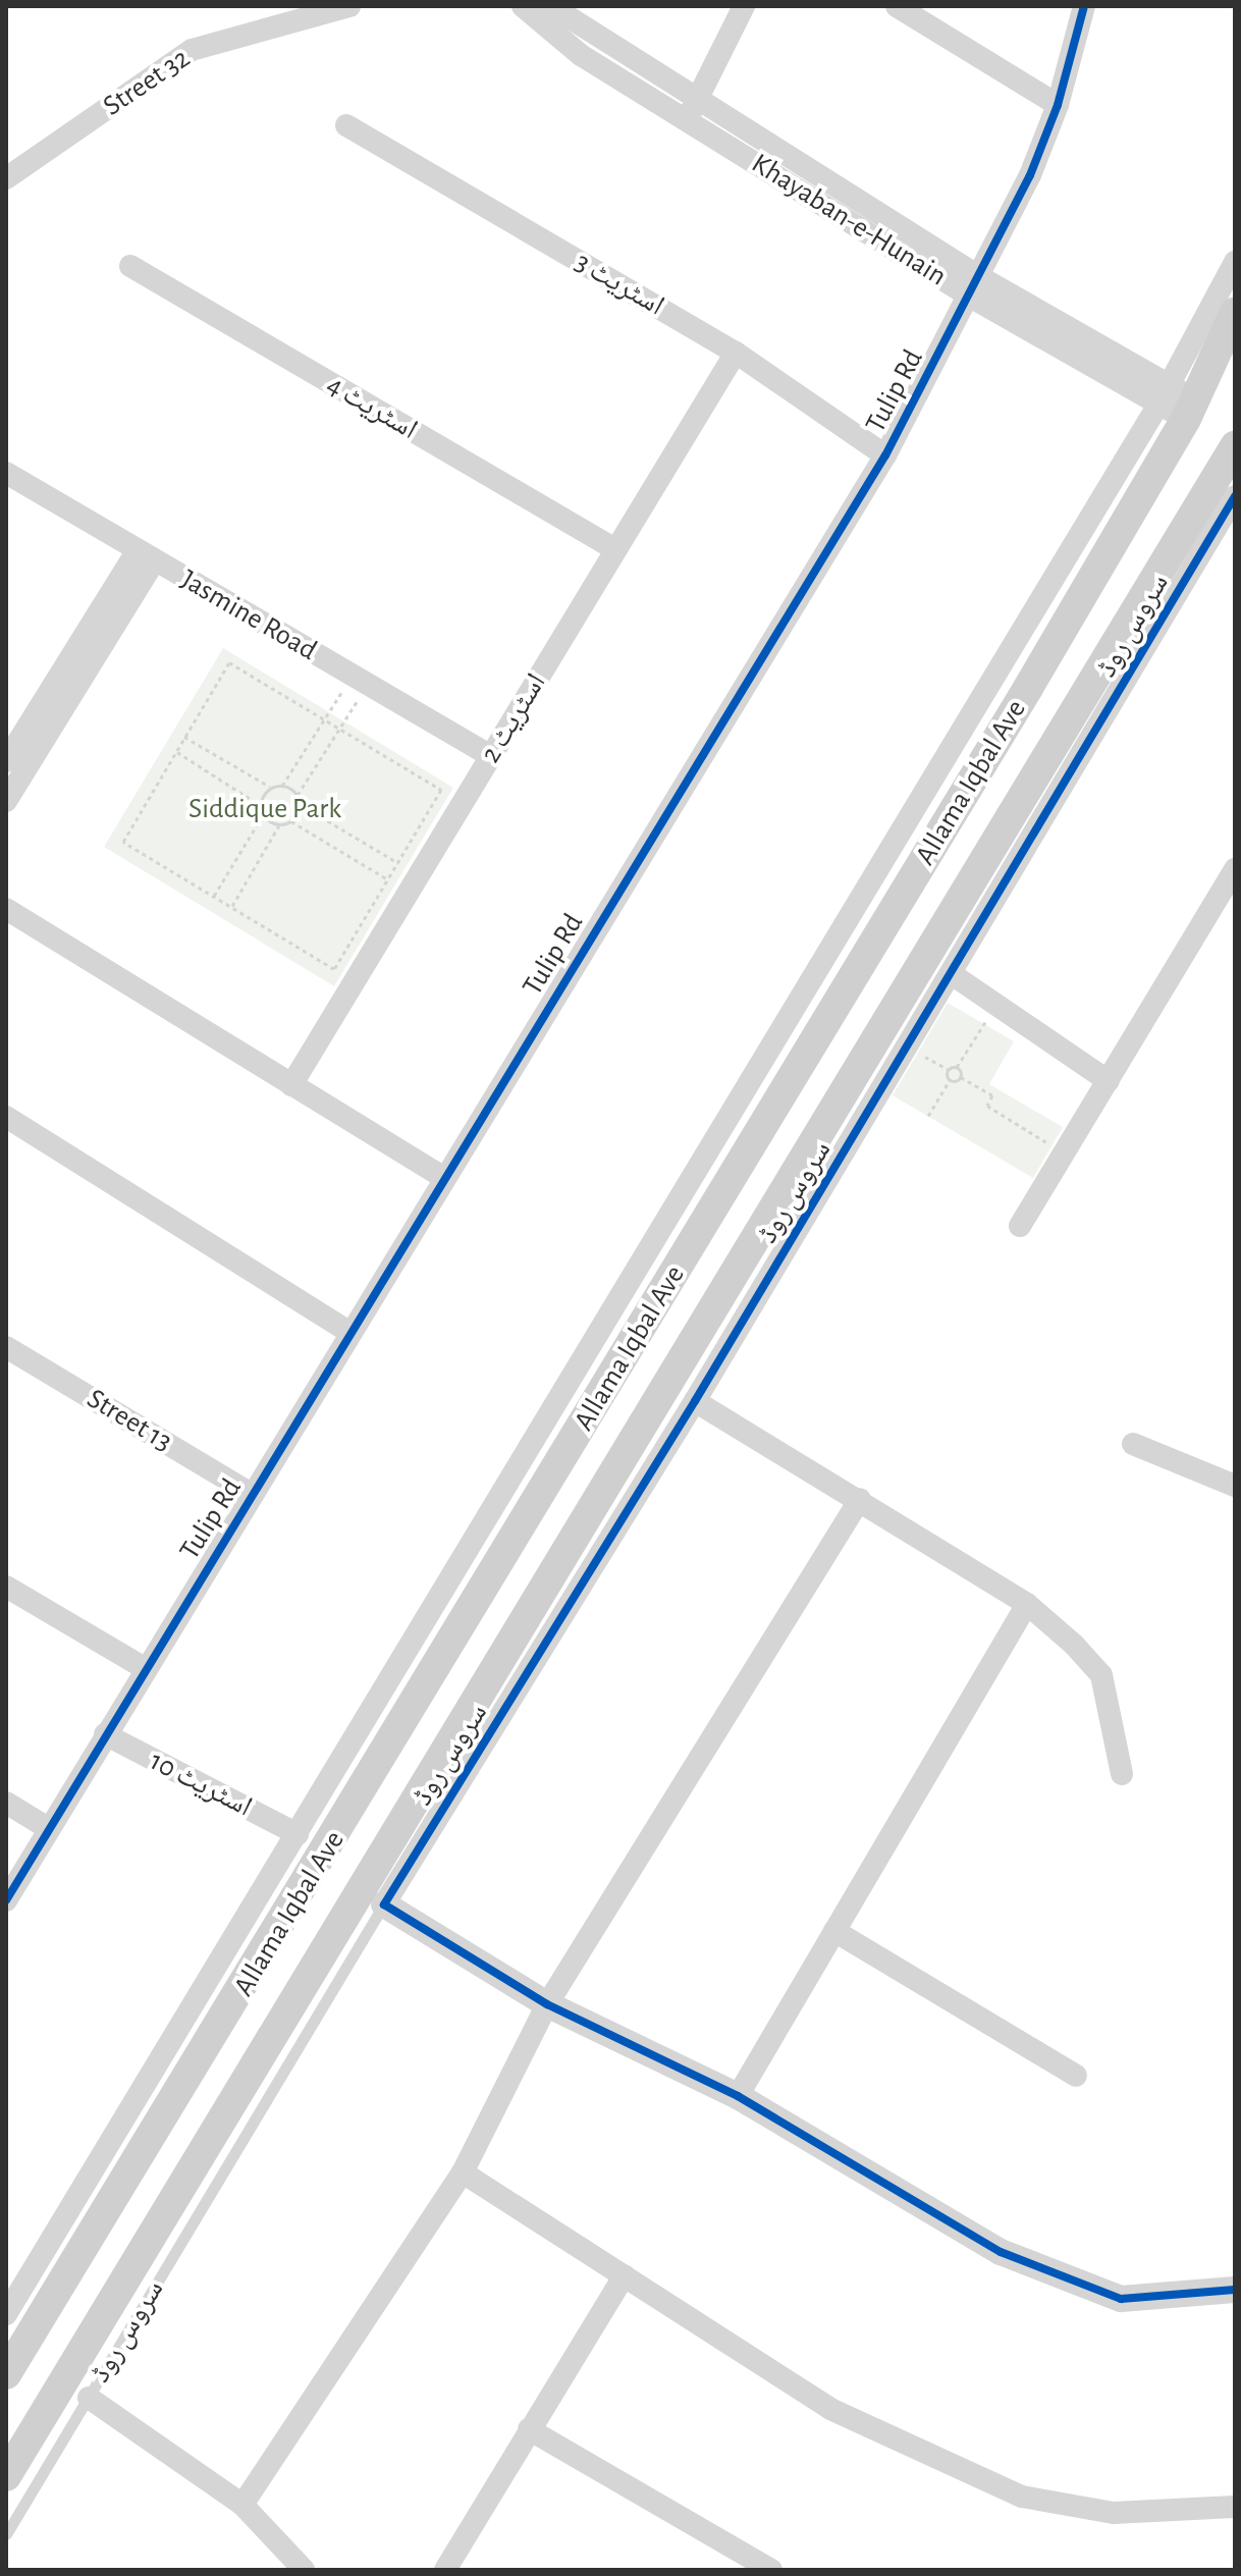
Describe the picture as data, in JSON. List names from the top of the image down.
{
  "streets": {
    "main road": ["Allama Iqbal Ave"],
    "street": [
      "Street 32",
      "Khayaban-e-Hunain",
      "اسٹریٹ 3",
      "Tulip Rd",
      "اسٹریٹ 4",
      "Jasmine Road",
      "سروس روڈ",
      "اسٹریٹ 2",
      "Street 13",
      "اسٹریٹ 10"
    ]
  },
  "crossings": [
    ["Khayaban-e-Hunain", "Tulip Rd"],
    ["Khayaban-e-Hunain", "Allama Iqbal Ave"],
    ["اسٹریٹ 3", "Tulip Rd"],
    ["اسٹریٹ 3", "اسٹریٹ 2"],
    ["Tulip Rd", "Street 13"],
    ["Tulip Rd", "اسٹریٹ 10"],
    ["اسٹریٹ 4", "اسٹریٹ 2"],
    ["Jasmine Road", "اسٹریٹ 2"]
  ],
  "parks": ["Siddique Park"]
}
